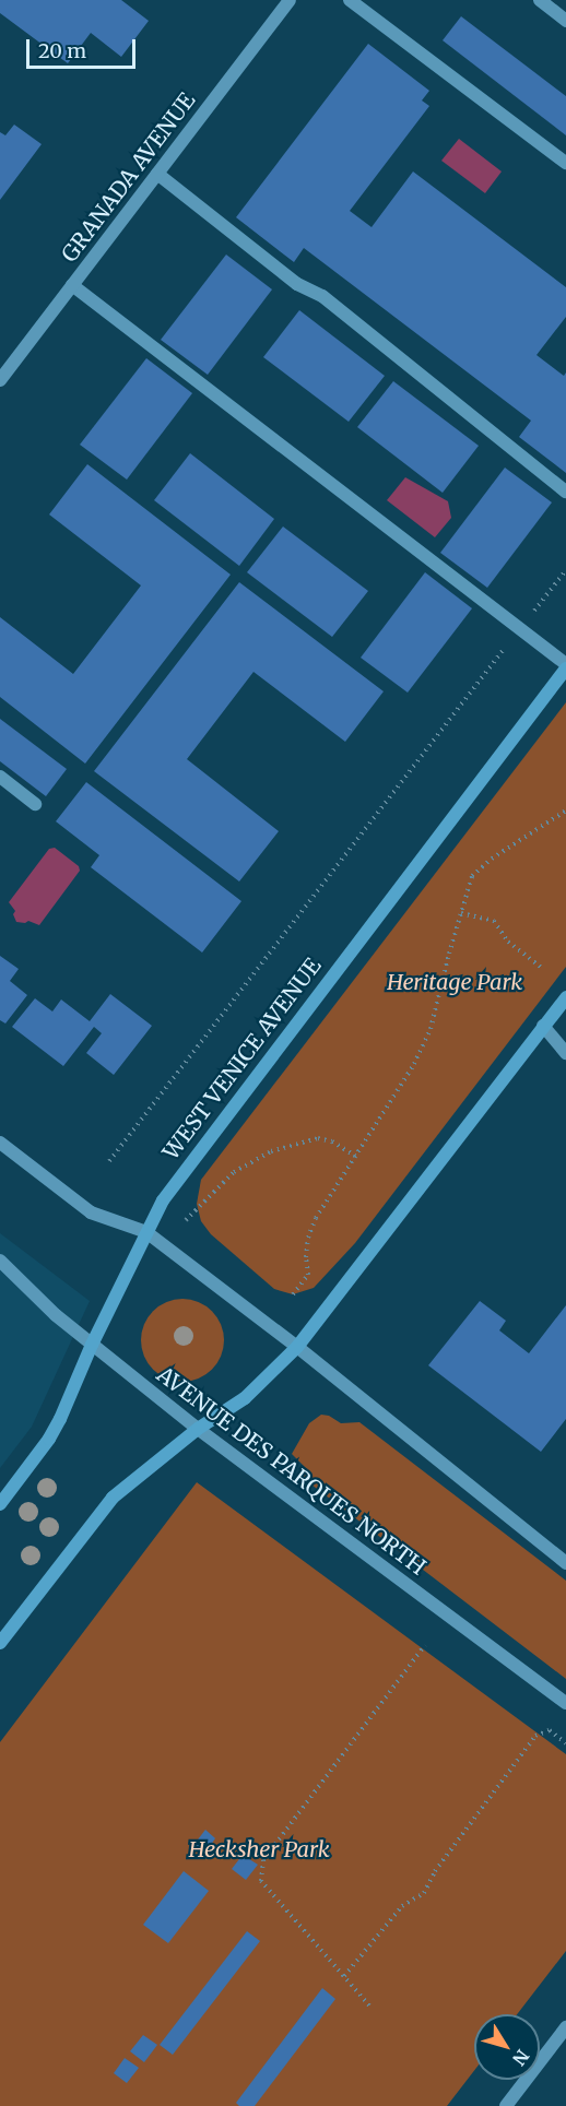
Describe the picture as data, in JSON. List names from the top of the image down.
{
  "streets": {
    "street": ["GRANADA AVENUE", "WEST VENICE AVENUE", "AVENUE DES PARQUES NORTH"]
  },
  "crossings": [
    ["WEST VENICE AVENUE", "AVENUE DES PARQUES NORTH"]
  ],
  "parks": ["Heritage Park", "Hecksher Park"],
  "scale_bar": "20 m",
  "north": "bottom right"
}
